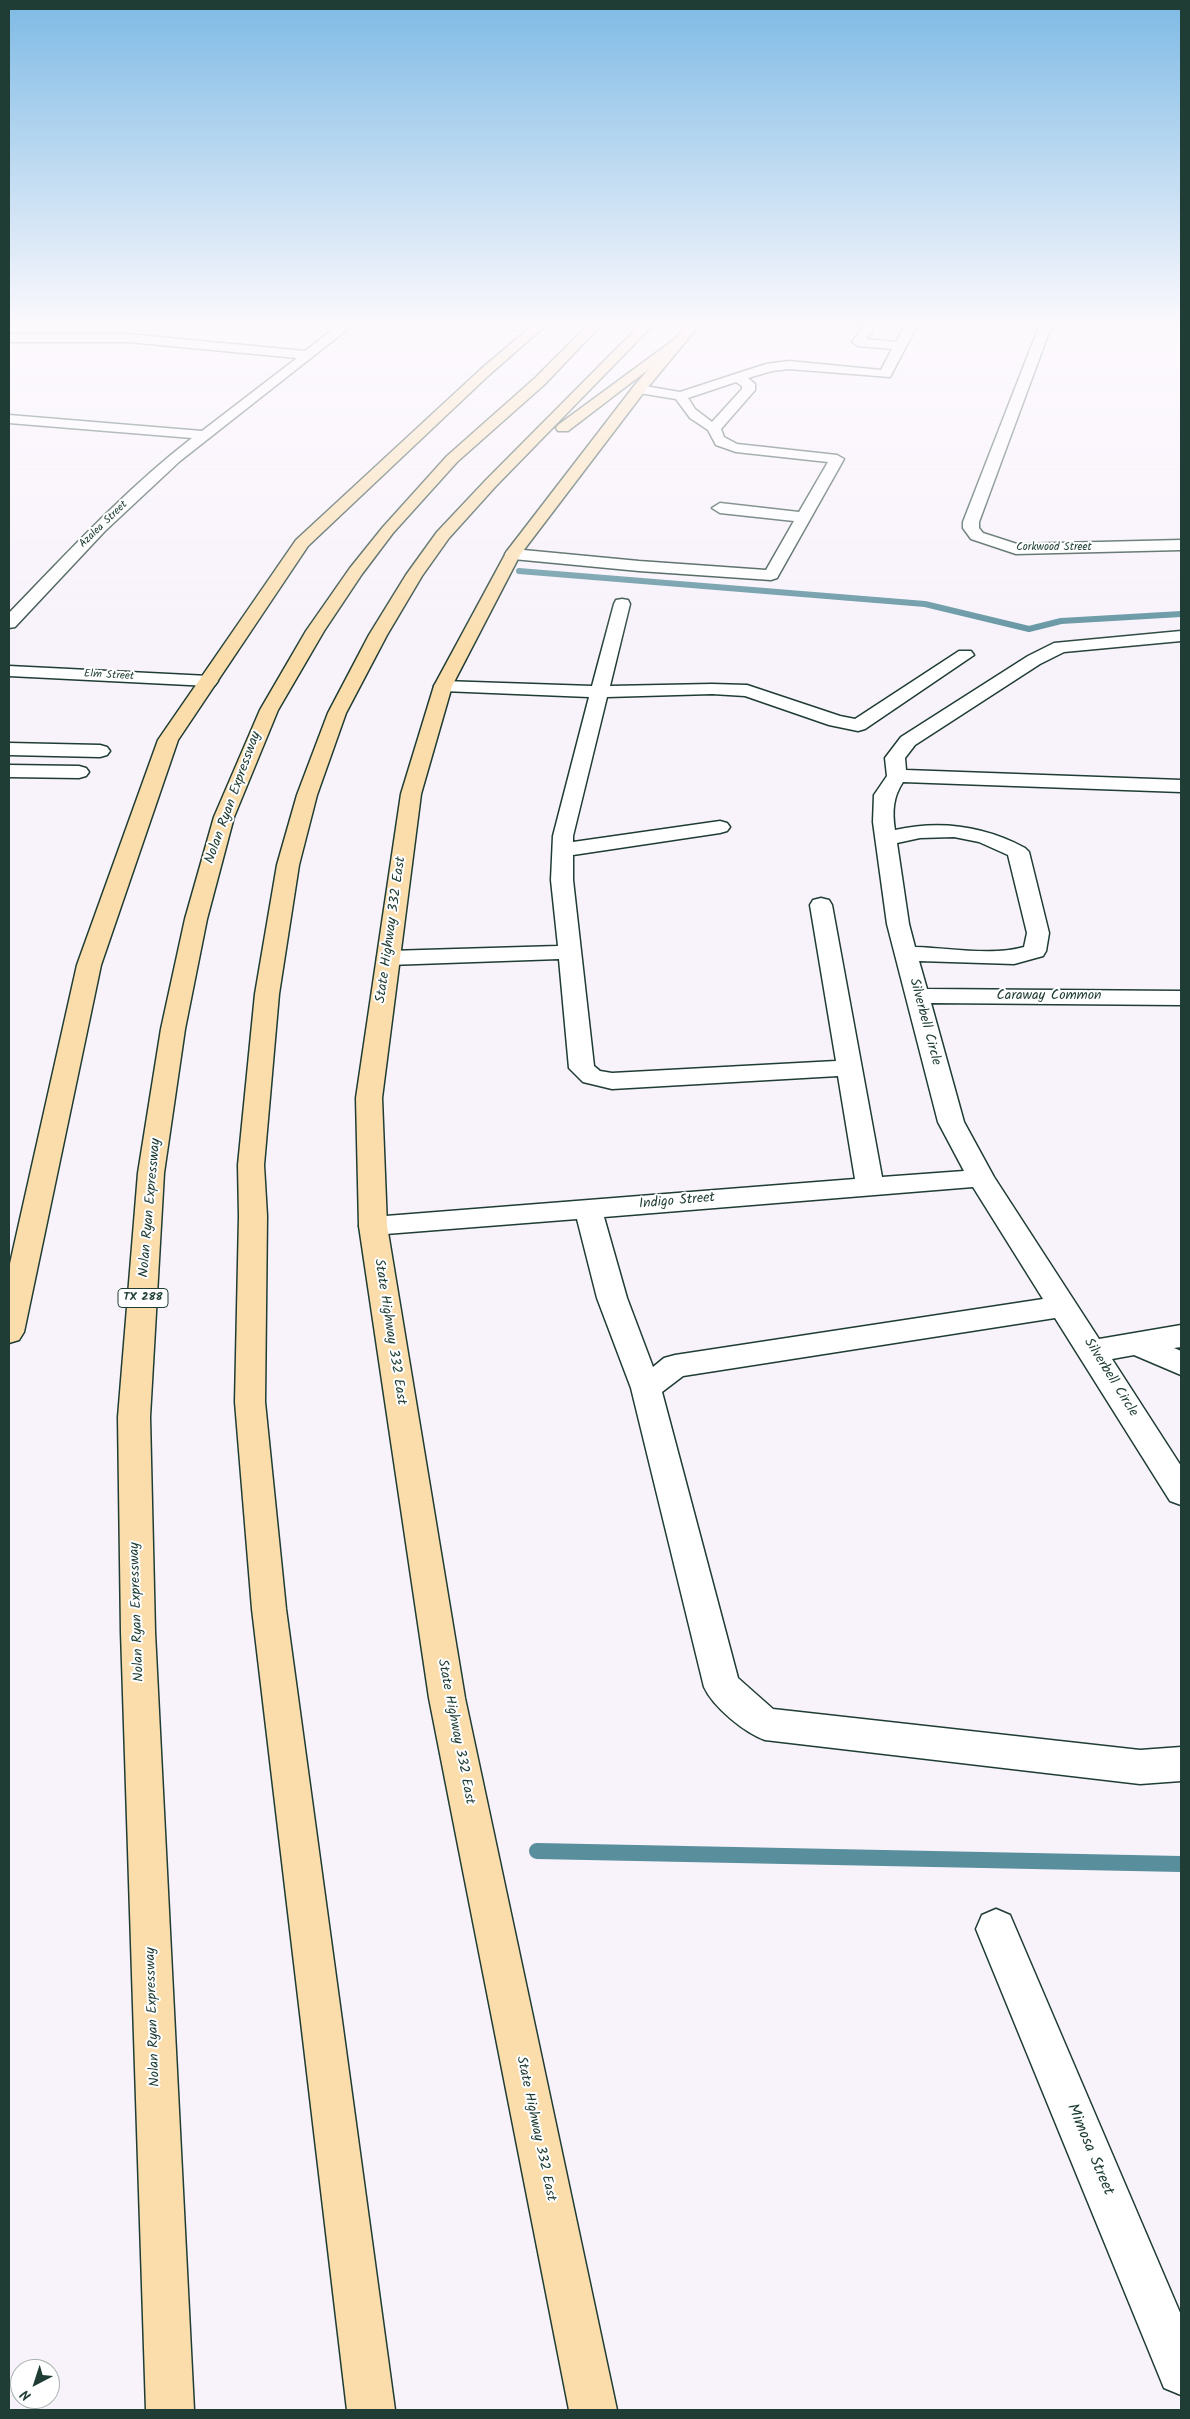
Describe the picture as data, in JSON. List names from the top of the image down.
{
  "streets": {
    "main road": ["Nolan Ryan Expressway", "State Highway 332 East", "TX 288"],
    "street": [
      "Azalea Street",
      "Corkwood Street",
      "Elm Street",
      "Caraway Common",
      "Silverbell Circle",
      "Indigo Street",
      "Mimosa Street"
    ]
  },
  "crossings": [
    ["State Highway 332 East", "Indigo Street"],
    ["Caraway Common", "Silverbell Circle"],
    ["Silverbell Circle", "Indigo Street"]
  ],
  "north": "bottom left"
}
